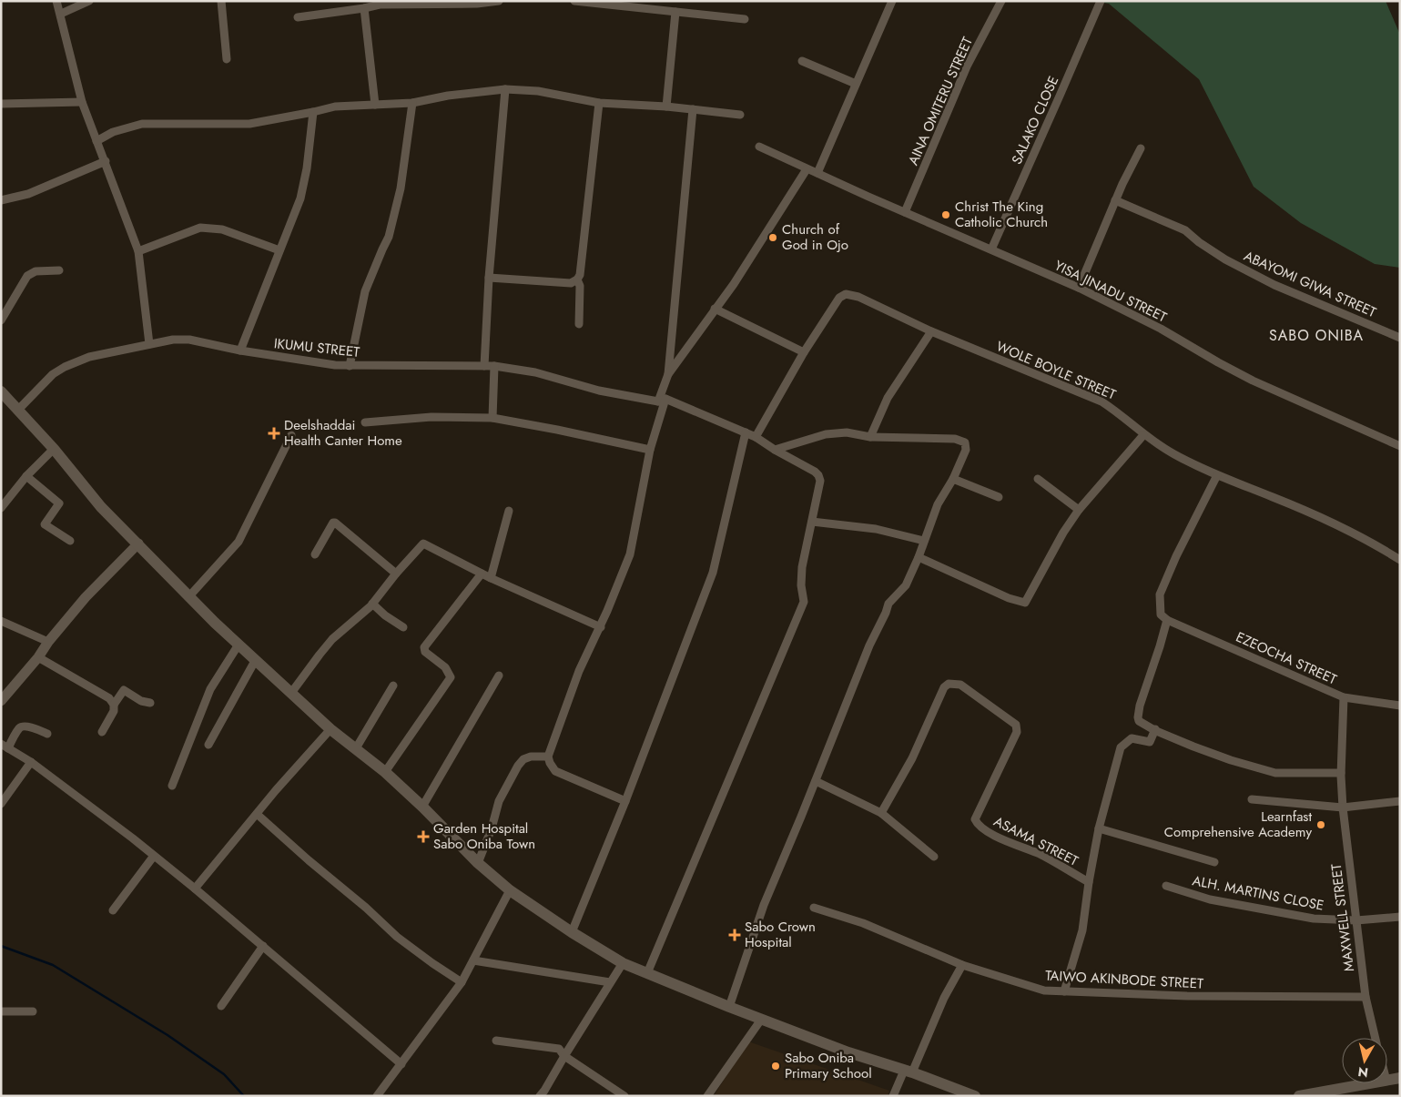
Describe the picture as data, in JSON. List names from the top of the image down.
{
  "streets": {
    "street": [
      "AINA OMITERU STREET",
      "SALAKO CLOSE",
      "ABAYOMI GIWA STREET",
      "YISA JINADU STREET",
      "IKUMU STREET",
      "WOLE BOYLE STREET",
      "EZEOCHA STREET",
      "ASAMA STREET",
      "ALH. MARTINS CLOSE",
      "MAXWELL STREET",
      "TAIWO AKINBODE STREET"
    ]
  },
  "crossings": [
    ["AINA OMITERU STREET", "YISA JINADU STREET"],
    ["SALAKO CLOSE", "YISA JINADU STREET"],
    ["IKUMU STREET", "WOLE BOYLE STREET"],
    ["EZEOCHA STREET", "MAXWELL STREET"],
    ["ALH. MARTINS CLOSE", "MAXWELL STREET"],
    ["MAXWELL STREET", "TAIWO AKINBODE STREET"]
  ],
  "districts": ["SABO ONIBA"],
  "places": {
    "other": [
      "Christ The King Catholic Church",
      "Church of God in Ojo",
      "Learnfast Comprehensive Academy",
      "Sabo Oniba Primary School"
    ],
    "health": ["Deelshaddai Health Canter Home", "Garden Hospital Sabo Oniba Town", "Sabo Crown Hospital"]
  },
  "north": "bottom"
}
